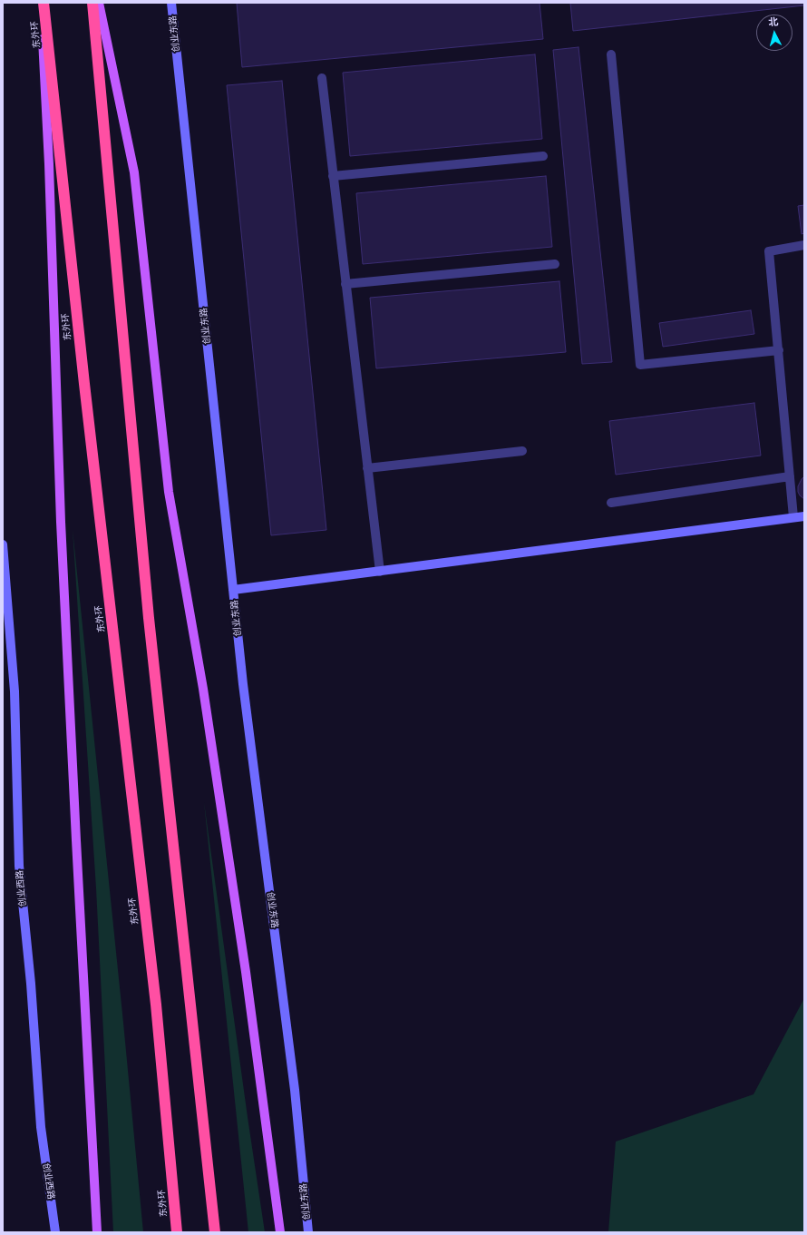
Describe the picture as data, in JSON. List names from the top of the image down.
{
  "streets": {
    "highway": ["东外环"],
    "street": ["创业东路", "创业西路"]
  },
  "north": "top"
}
